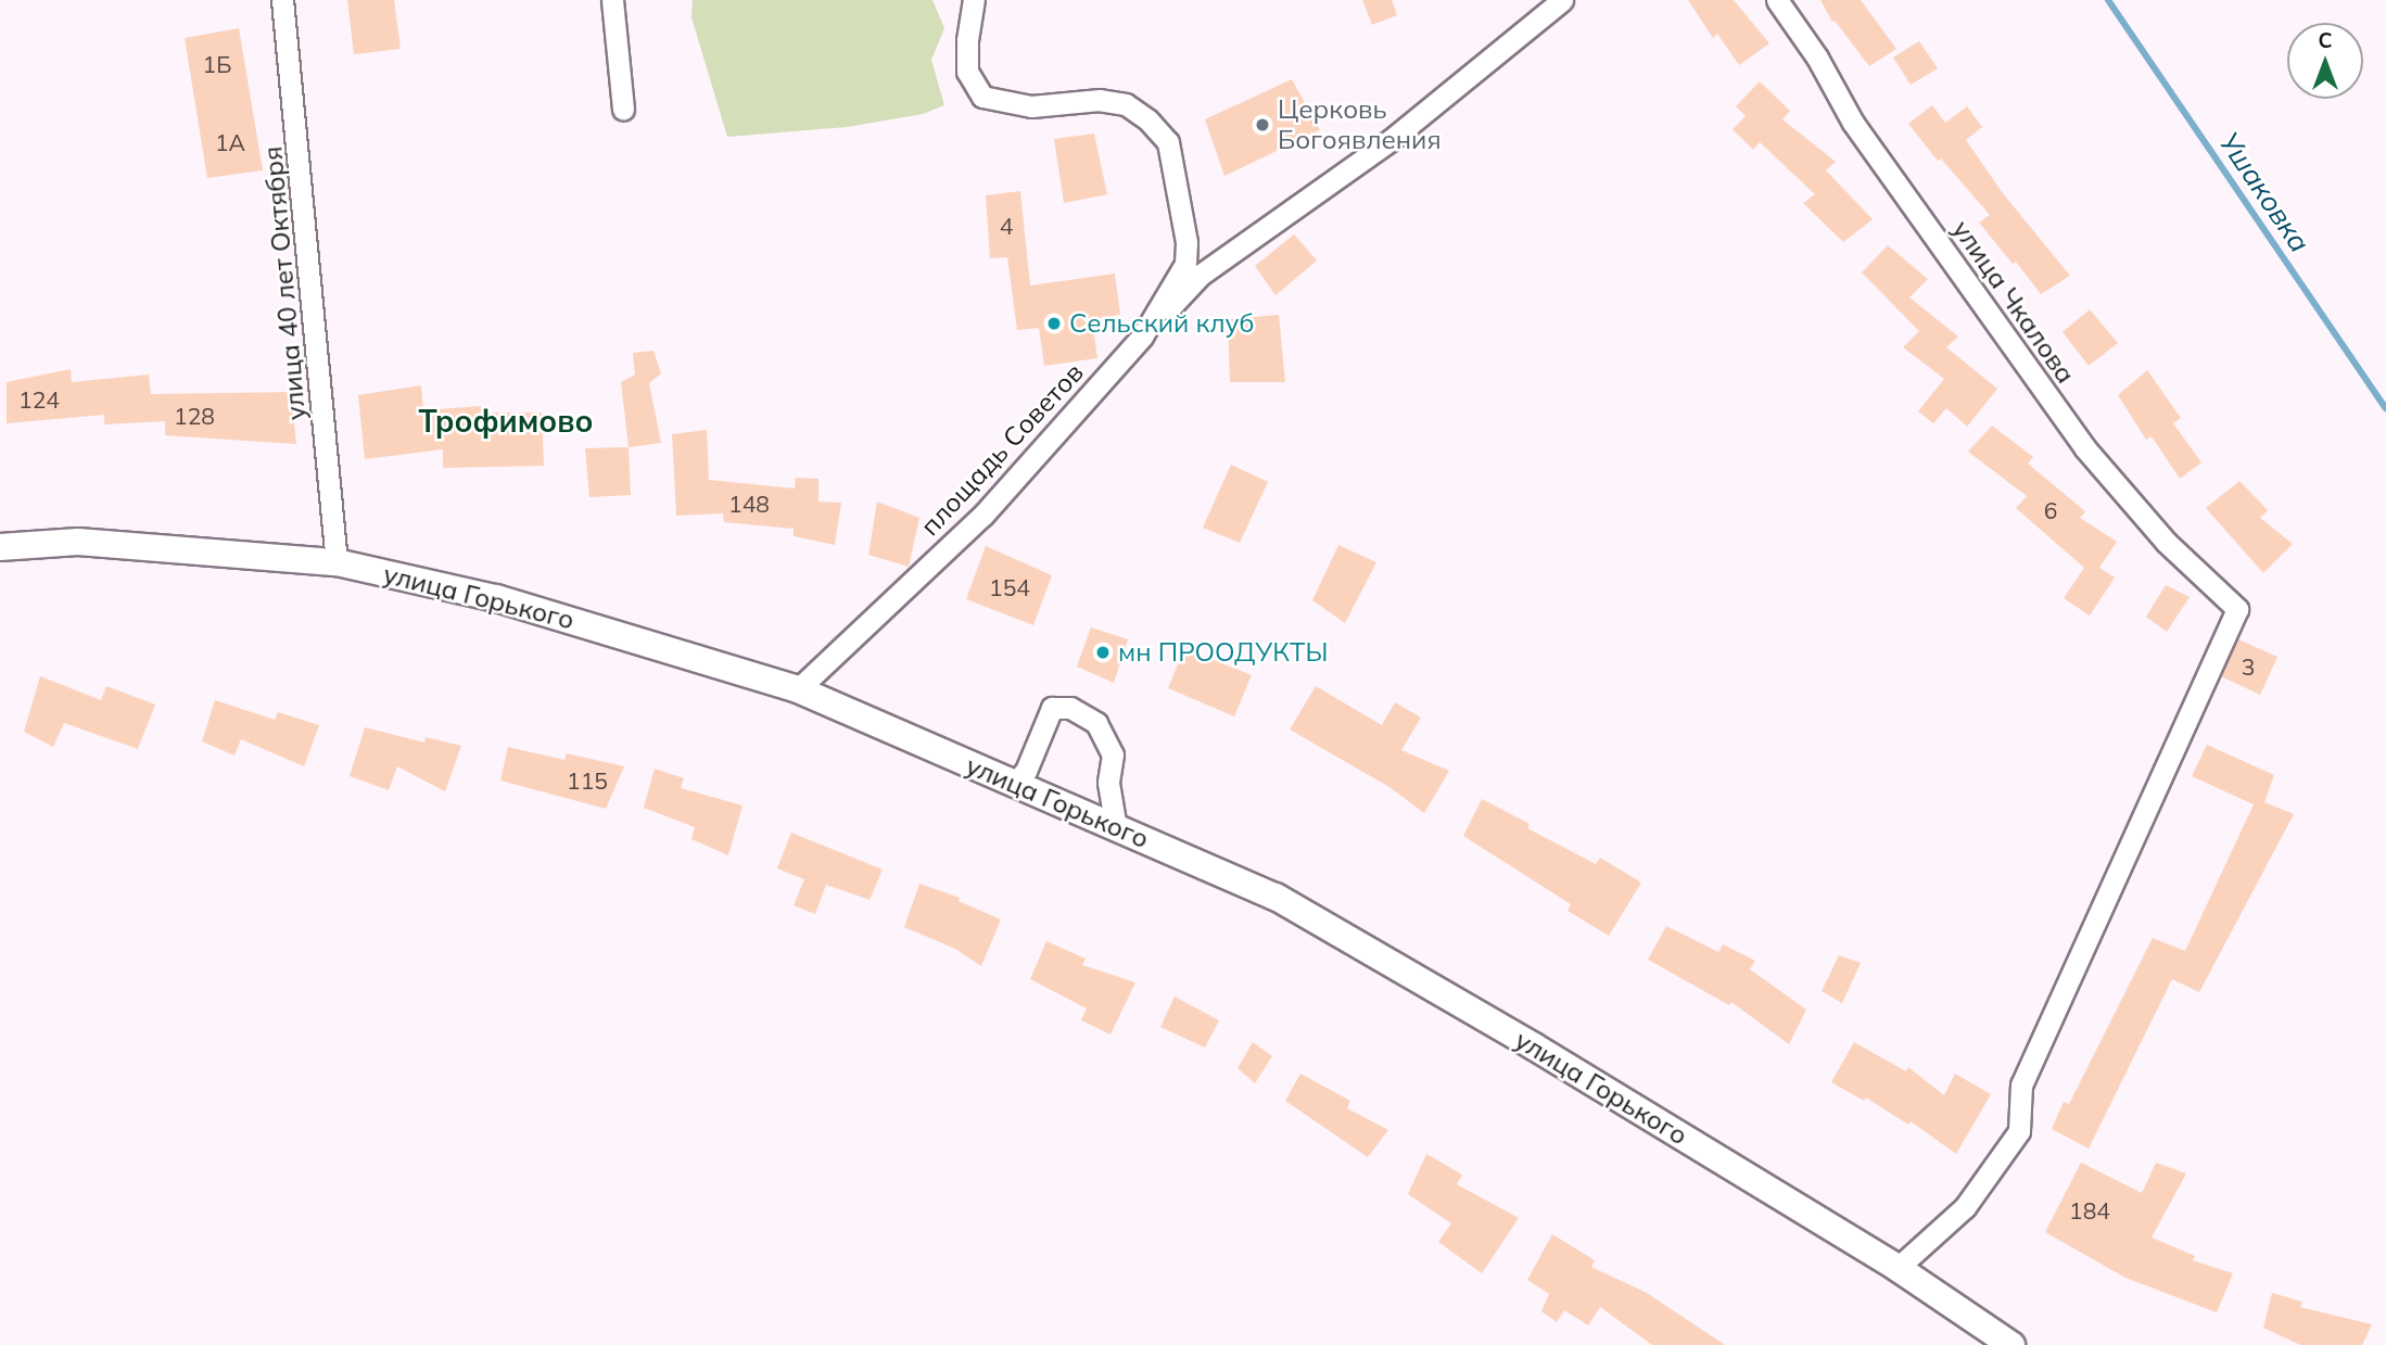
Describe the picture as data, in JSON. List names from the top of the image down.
{
  "streets": {
    "main road": ["улица Горького"],
    "street": ["улица 40 лет Октября", "улица Чкалова", "площадь Советов"]
  },
  "crossings": [
    ["улица 40 лет Октября", "улица Горького"],
    ["улица Чкалова", "улица Горького"],
    ["площадь Советов", "улица Горького"]
  ],
  "districts": ["Трофимово"],
  "water": ["Ушаковка"],
  "places": ["Церковь Богоявления", "Сельский клуб", "мн ПРООДУКТЫ"],
  "house_numbers": [
    "1Б",
    "1А",
    "4",
    "124",
    "128",
    "148",
    "6",
    "154",
    "3",
    "115",
    "184"
  ],
  "north": "top"
}
